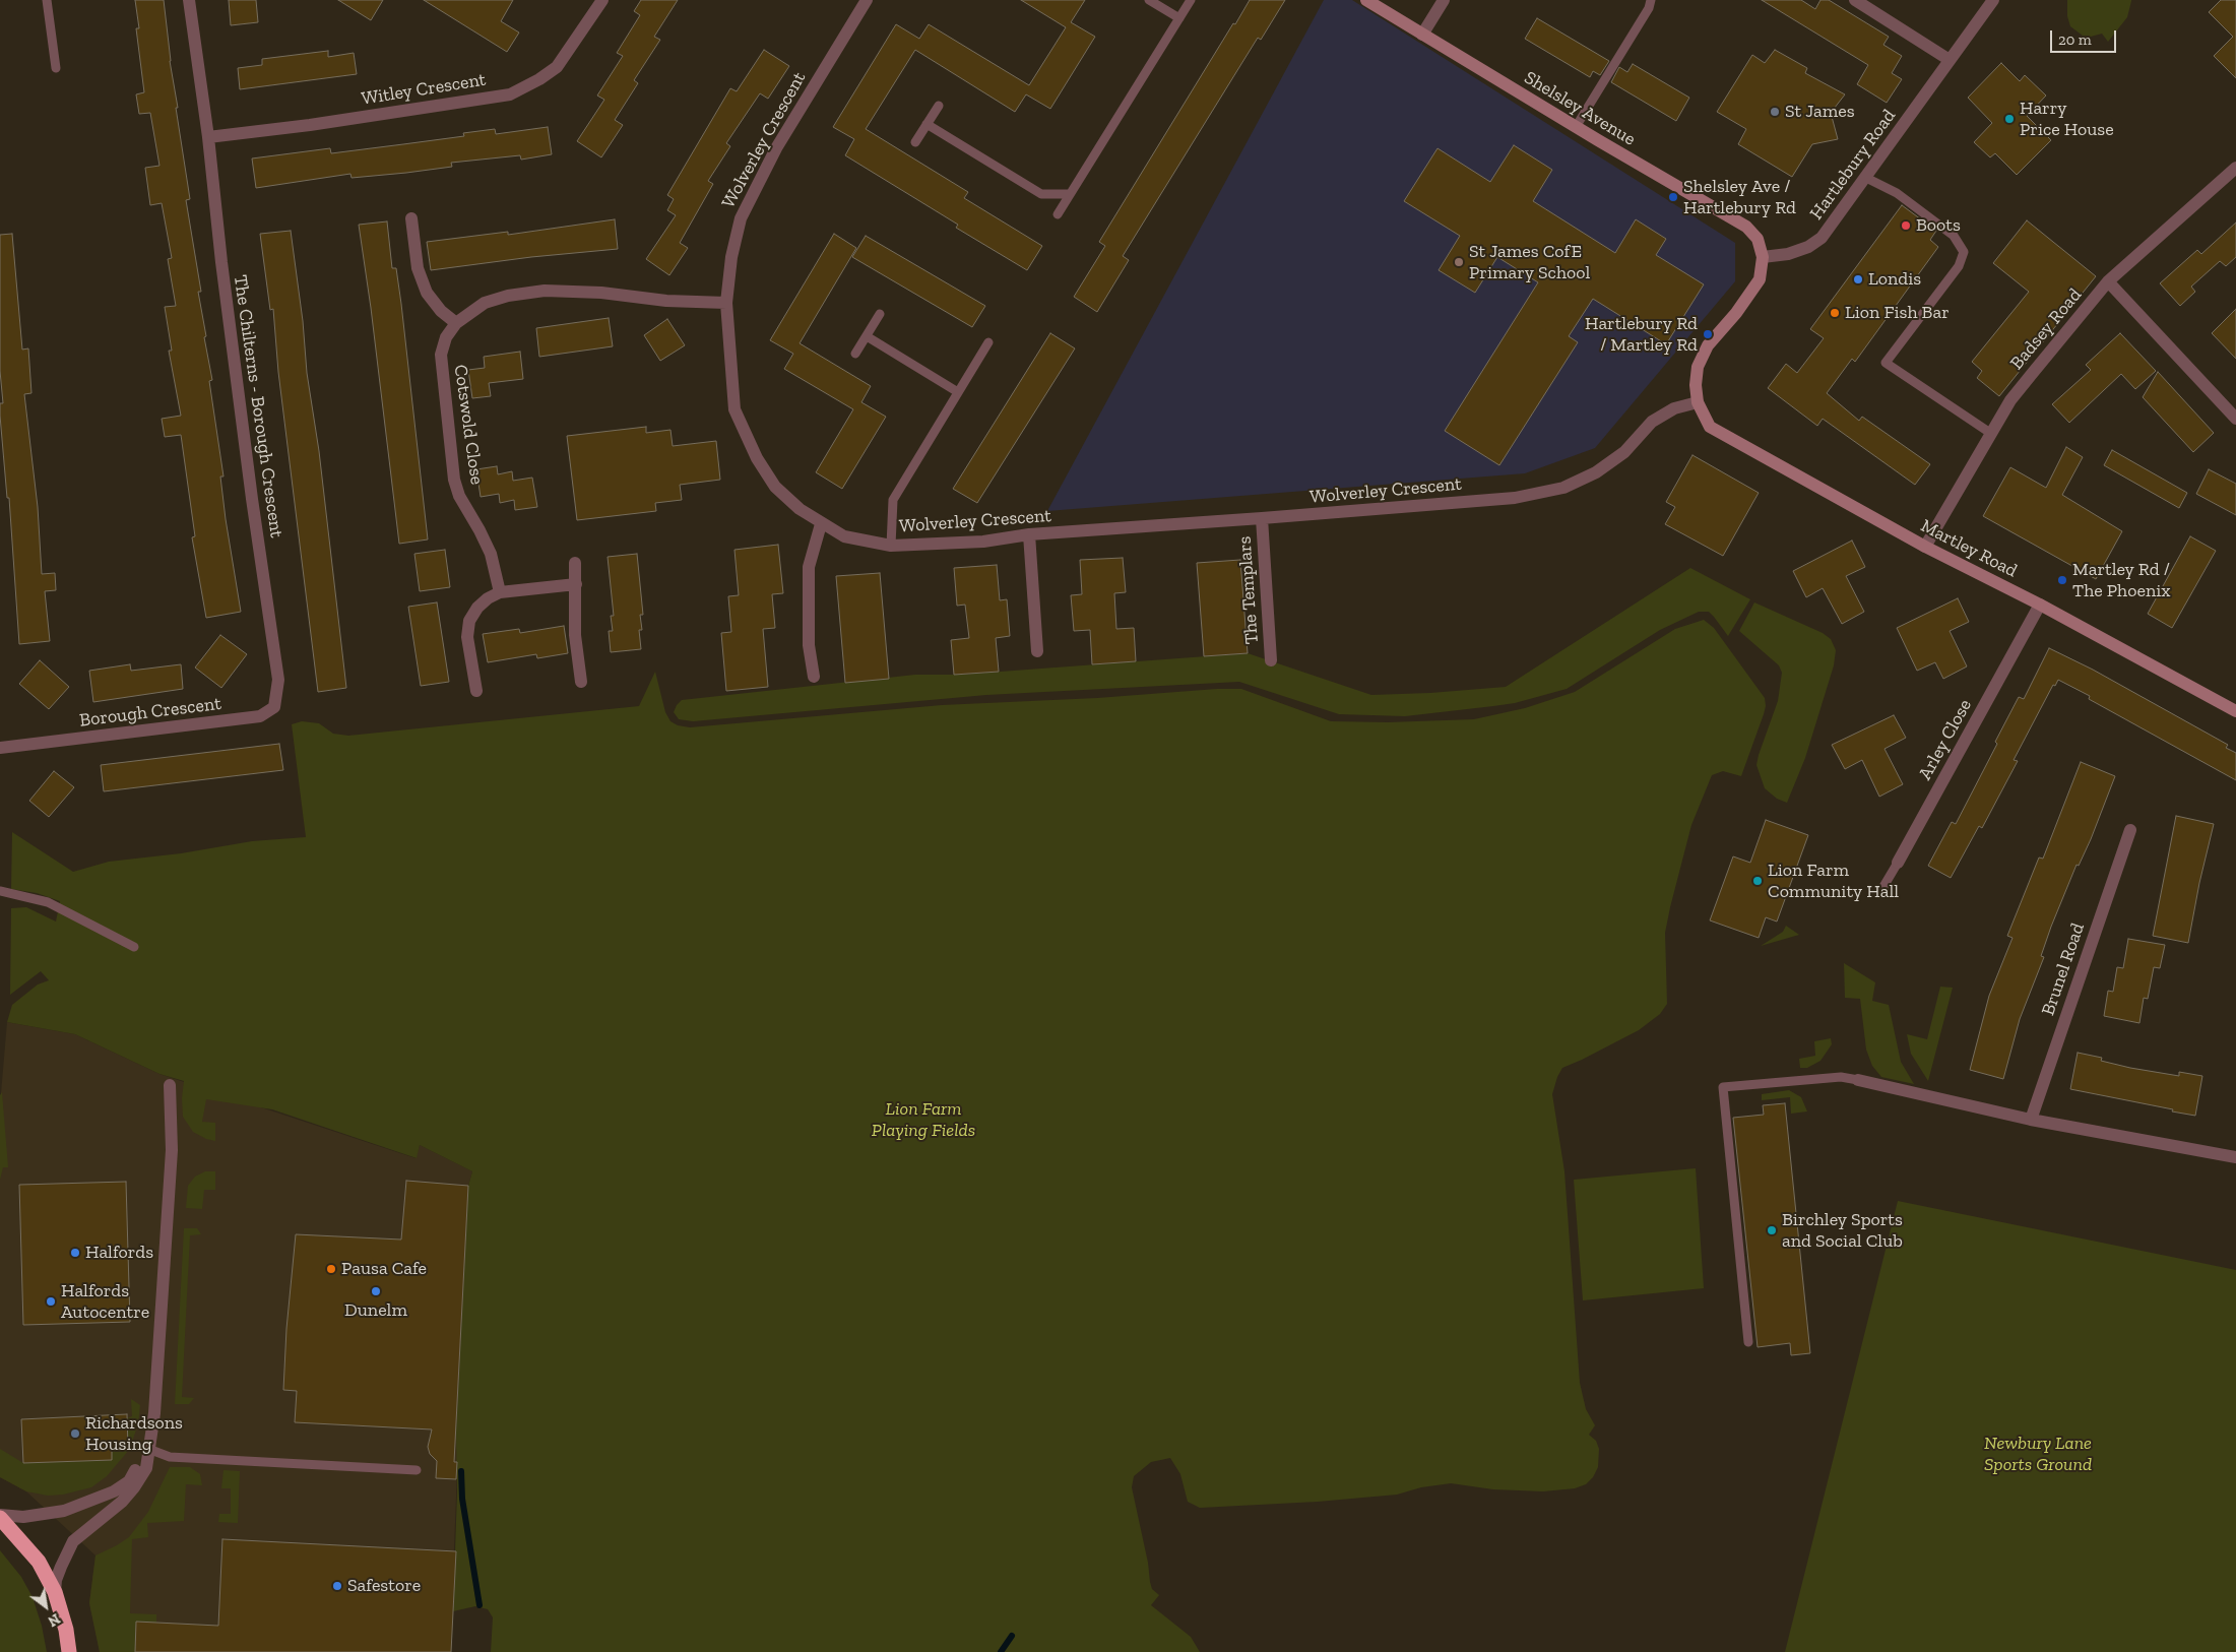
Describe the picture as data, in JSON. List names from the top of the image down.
{
  "streets": {
    "street": [
      "Witley Crescent",
      "Shelsley Avenue",
      "Wolverley Crescent",
      "Hartlebury Road",
      "Badsey Road",
      "The Chilterns - Borough Crescent",
      "Cotswold Close",
      "Martley Road",
      "The Templars",
      "Borough Crescent",
      "Arley Close",
      "Brunel Road"
    ]
  },
  "crossings": [
    ["Witley Crescent", "The Chilterns - Borough Crescent"],
    ["Shelsley Avenue", "Hartlebury Road"],
    ["Wolverley Crescent", "Cotswold Close"],
    ["Wolverley Crescent", "Martley Road"],
    ["Wolverley Crescent", "The Templars"],
    ["Badsey Road", "Martley Road"],
    ["The Chilterns - Borough Crescent", "Borough Crescent"],
    ["Martley Road", "Arley Close"]
  ],
  "parks": ["Lion Farm Playing Fields", "Newbury Lane Sports Ground"],
  "places": [
    "St James",
    "Harry Price House",
    "Shelsley Ave / Hartlebury Rd",
    "Boots",
    "St James CofE Primary School",
    "Londis",
    "Lion Fish Bar",
    "Hartlebury Rd / Martley Rd",
    "Martley Rd / The Phoenix",
    "Lion Farm Community Hall",
    "Birchley Sports and Social Club",
    "Halfords",
    "Pausa Cafe",
    "Dunelm",
    "Halfords Autocentre",
    "Richardsons Housing",
    "Safestore"
  ],
  "scale_bar": "20 m",
  "north": "bottom right"
}
